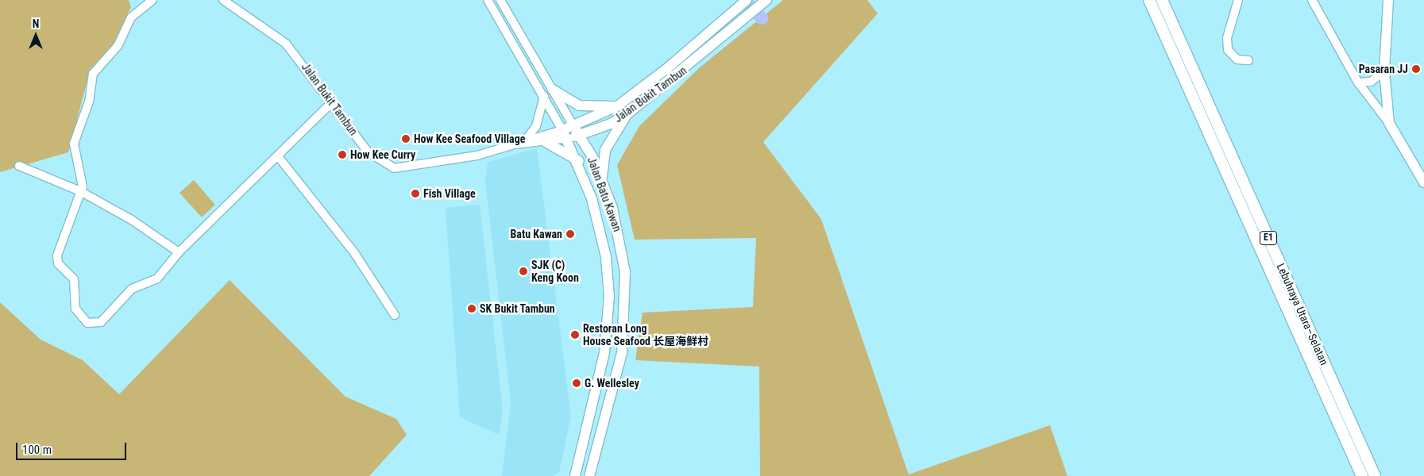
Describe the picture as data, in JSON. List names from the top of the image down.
{
  "streets": {
    "highway": ["E1", "Lebuhraya Utara–Selatan"],
    "main road": ["Jalan Bukit Tambun", "Jalan Batu Kawan"]
  },
  "crossings": [
    ["Jalan Bukit Tambun", "Jalan Batu Kawan"]
  ],
  "places": [
    "Pasaran JJ",
    "How Kee Seafood Village",
    "How Kee Curry",
    "Fish Village",
    "Batu Kawan",
    "SJK (C) Keng Koon",
    "SK Bukit Tambun",
    "Restoran Long House Seafood 长屋海鲜村",
    "G. Wellesley"
  ],
  "scale_bar": "100 m",
  "north": "top"
}
